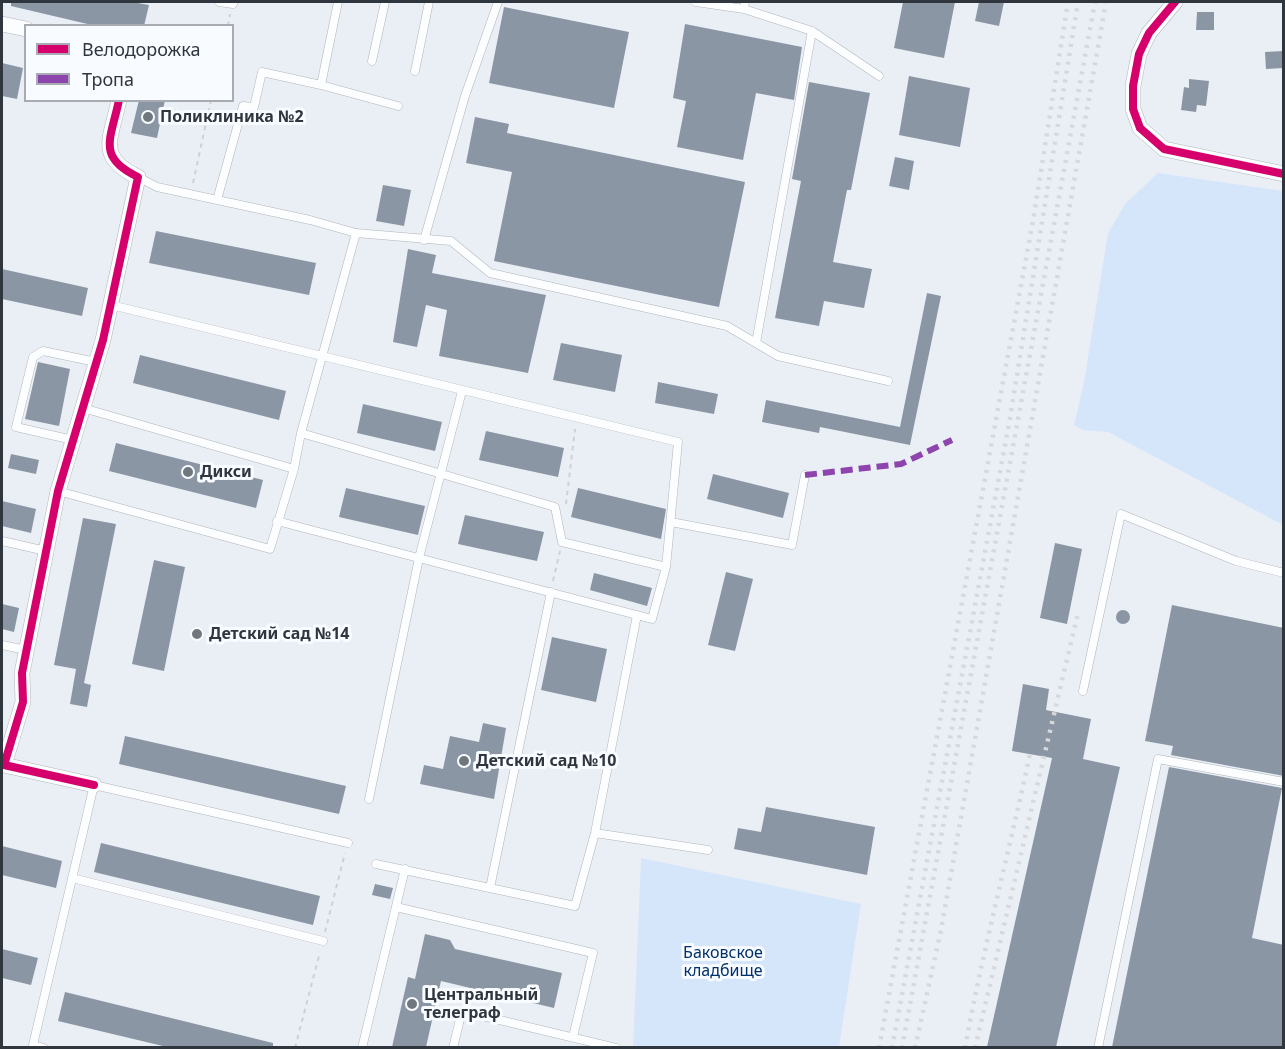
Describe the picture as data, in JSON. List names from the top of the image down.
{
  "parks": ["Баковское кладбище"],
  "places": [
    "Поликлиника №2",
    "Дикси",
    "Детский сад №14",
    "Детский сад №10",
    "Центральный телеграф"
  ],
  "legend": ["Велодорожка", "Тропа"]
}
